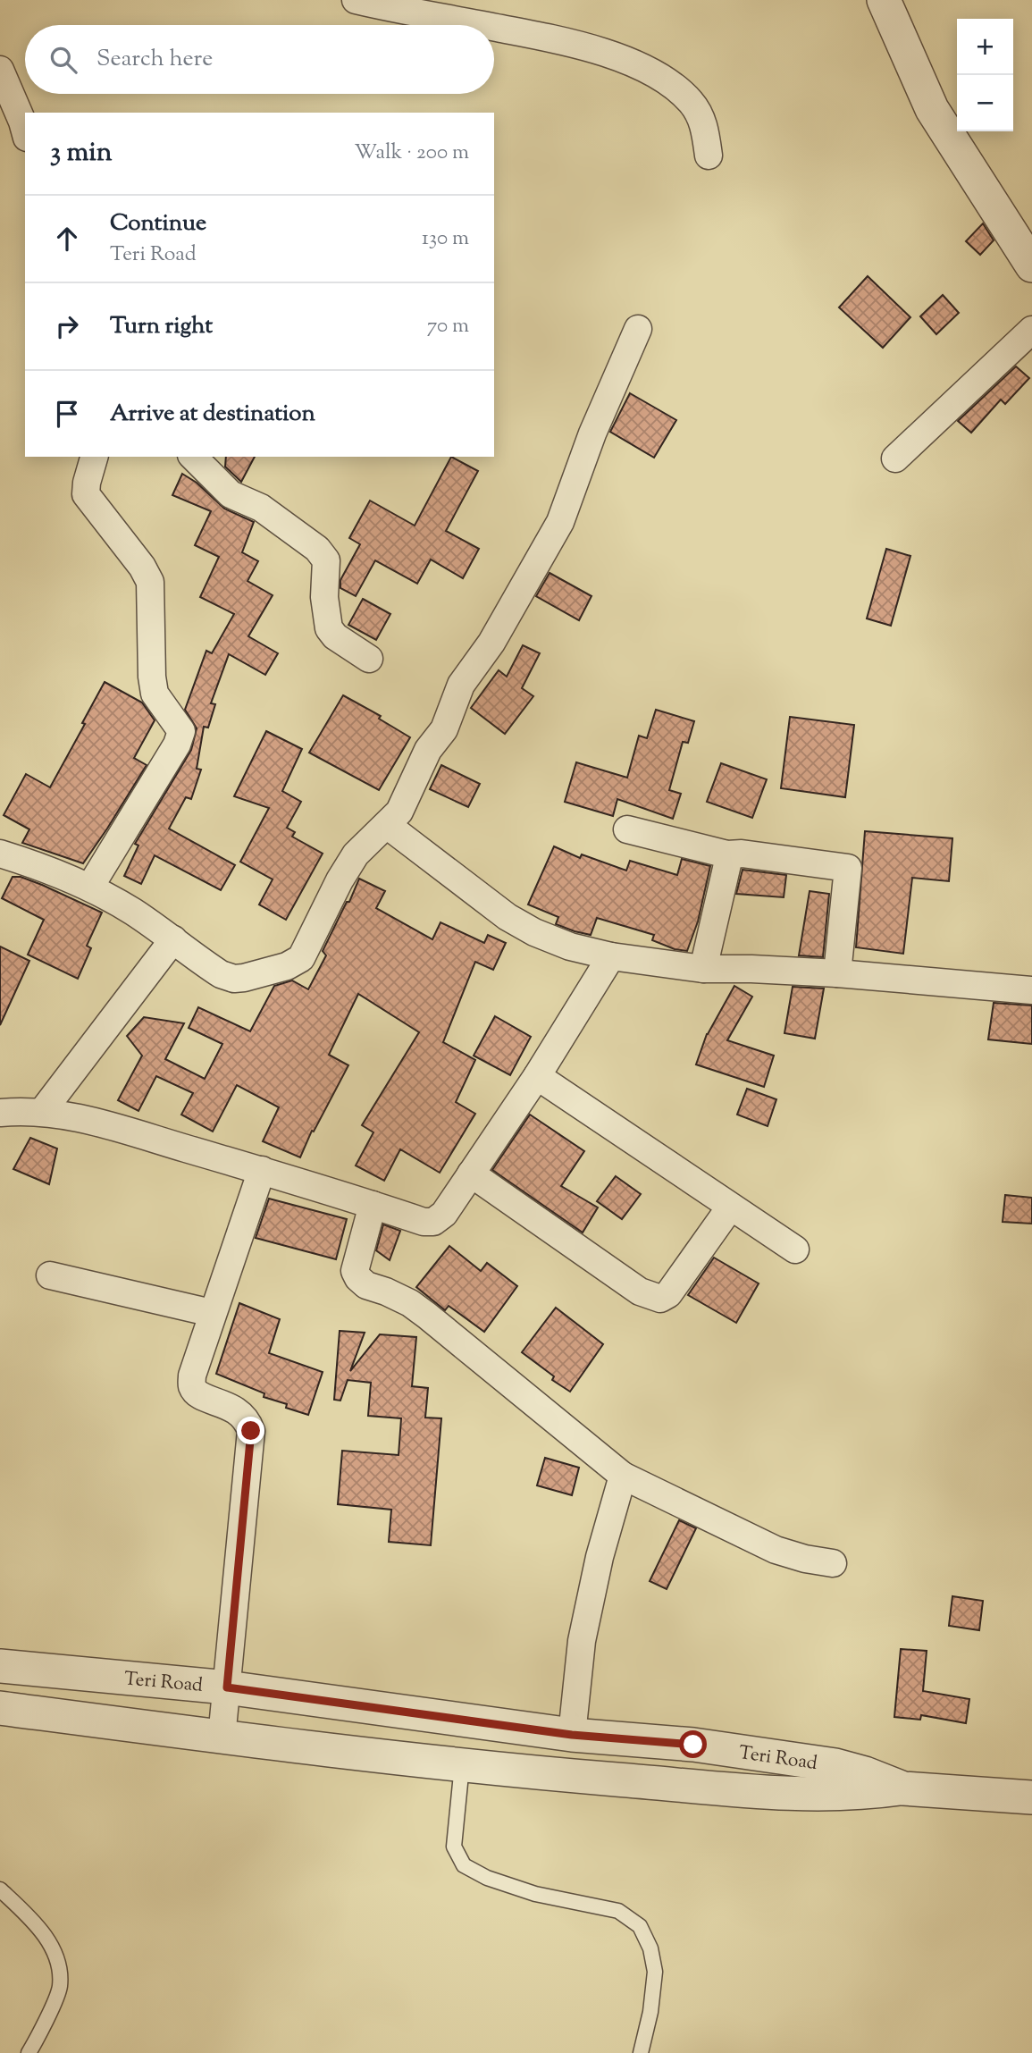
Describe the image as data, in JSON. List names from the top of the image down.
{
  "streets": {
    "street": ["Teri Road"]
  },
  "page": {
    "map_buttons": ["+", "−"],
    "search": "Search here",
    "heading": ["3 min", "Walk · 200 m"],
    "list": [
      ["Continue", "Teri Road", "130 m"],
      ["Turn right", "70 m"],
      "Arrive at destination"
    ]
  }
}
